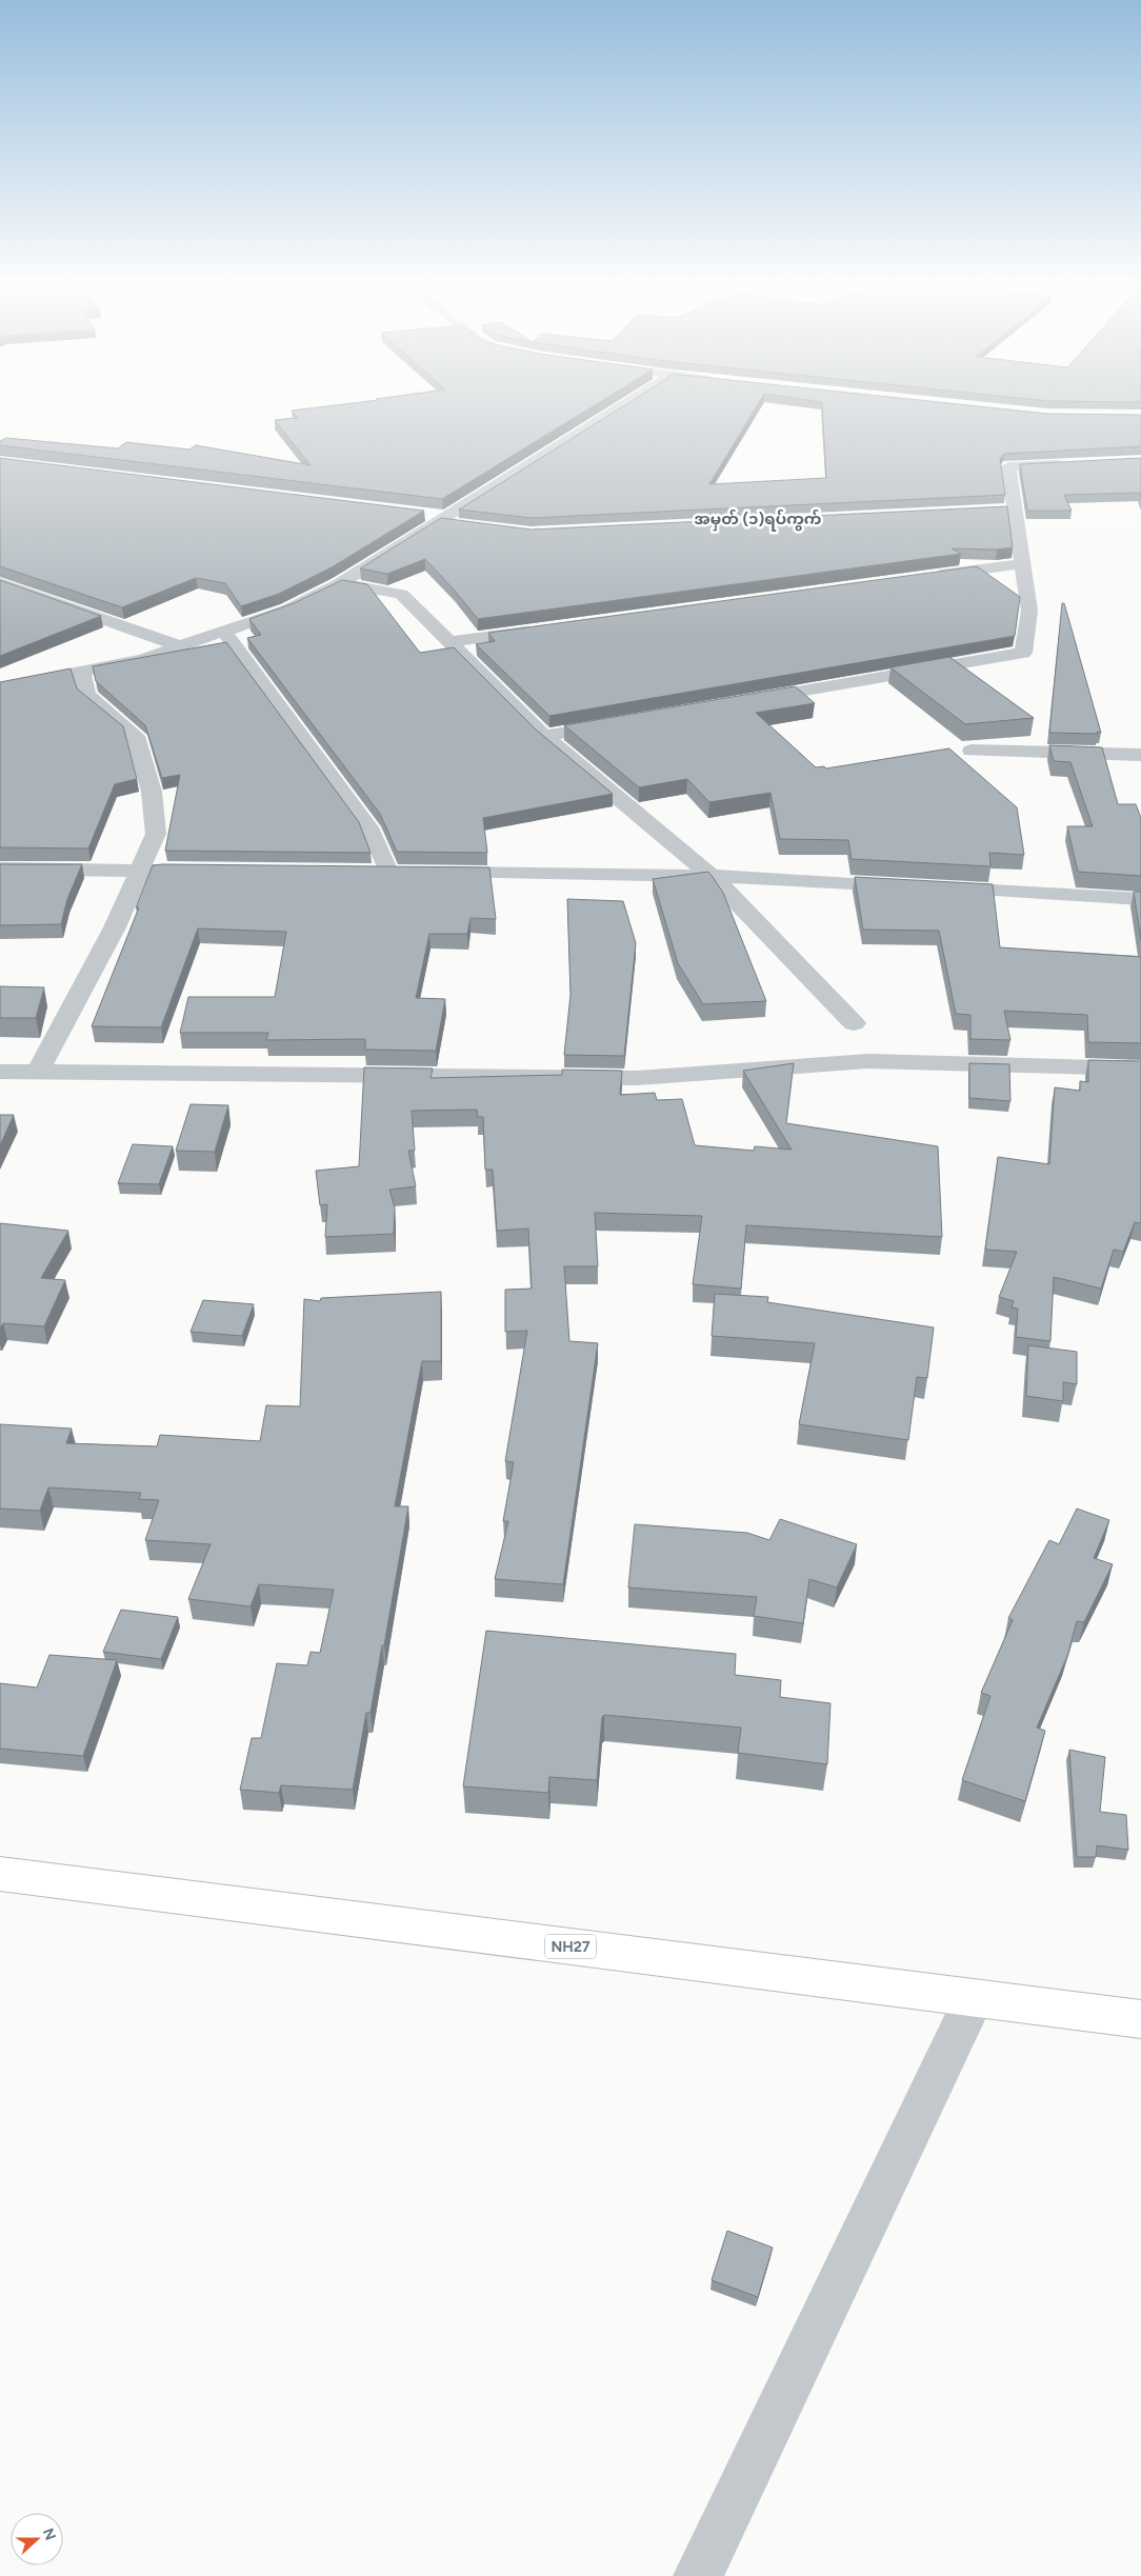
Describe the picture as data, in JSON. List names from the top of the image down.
{
  "streets": {
    "highway": ["NH27"]
  },
  "districts": ["အမှတ် (၁)ရပ်ကွက်"],
  "north": "right"
}
